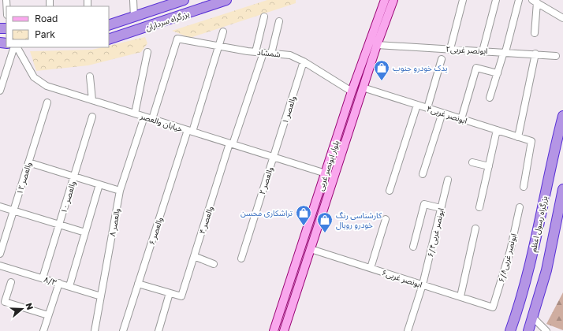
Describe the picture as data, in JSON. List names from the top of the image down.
{
  "streets": {
    "highway": ["بزرگراه سرداران", "بزرگراه رسول اعظم"],
    "main road": ["بلوار ابونصر غربی"],
    "street": [
      "۲ابونصر غربی",
      "شمشاد",
      "والعصر ۱",
      "۴ابونصر غربی",
      "خیابان والعصر",
      "والعصر ۱۲",
      "والعصر ۲",
      "والعصر ۱۰",
      "والعصر ۴",
      "والعصر ۸",
      "والعصر ۶",
      "۶/۴ابونصر غربی",
      "۶/۸ابونصر غربی",
      "۶ابونصر غربی",
      "۸/۳"
    ]
  },
  "crossings": [
    ["۲ابونصر غربی", "بلوار ابونصر غربی"],
    ["شمشاد", "والعصر ۱"],
    ["شمشاد", "خیابان والعصر"],
    ["شمشاد", "بلوار ابونصر غربی"],
    ["شمشاد", "والعصر ۴"],
    ["شمشاد", "والعصر ۶"],
    ["والعصر ۱", "خیابان والعصر"],
    ["والعصر ۱", "والعصر ۲"],
    ["۴ابونصر غربی", "بلوار ابونصر غربی"],
    ["خیابان والعصر", "بلوار ابونصر غربی"],
    ["خیابان والعصر", "والعصر ۲"],
    ["خیابان والعصر", "والعصر ۴"],
    ["خیابان والعصر", "والعصر ۸"],
    ["خیابان والعصر", "والعصر ۶"],
    ["بلوار ابونصر غربی", "۶ابونصر غربی"],
    ["والعصر ۱۰", "۸/۳"],
    ["والعصر ۸", "۸/۳"],
    ["۶/۴ابونصر غربی", "۶ابونصر غربی"],
    ["۶/۸ابونصر غربی", "۶ابونصر غربی"]
  ],
  "places": {
    "shop": ["یدک خودرو جنوب", "تراشکاری محسن", "کارشناسی رنگ خودرو رویال"]
  },
  "legend": ["Road", "Park"],
  "north": "right"
}
